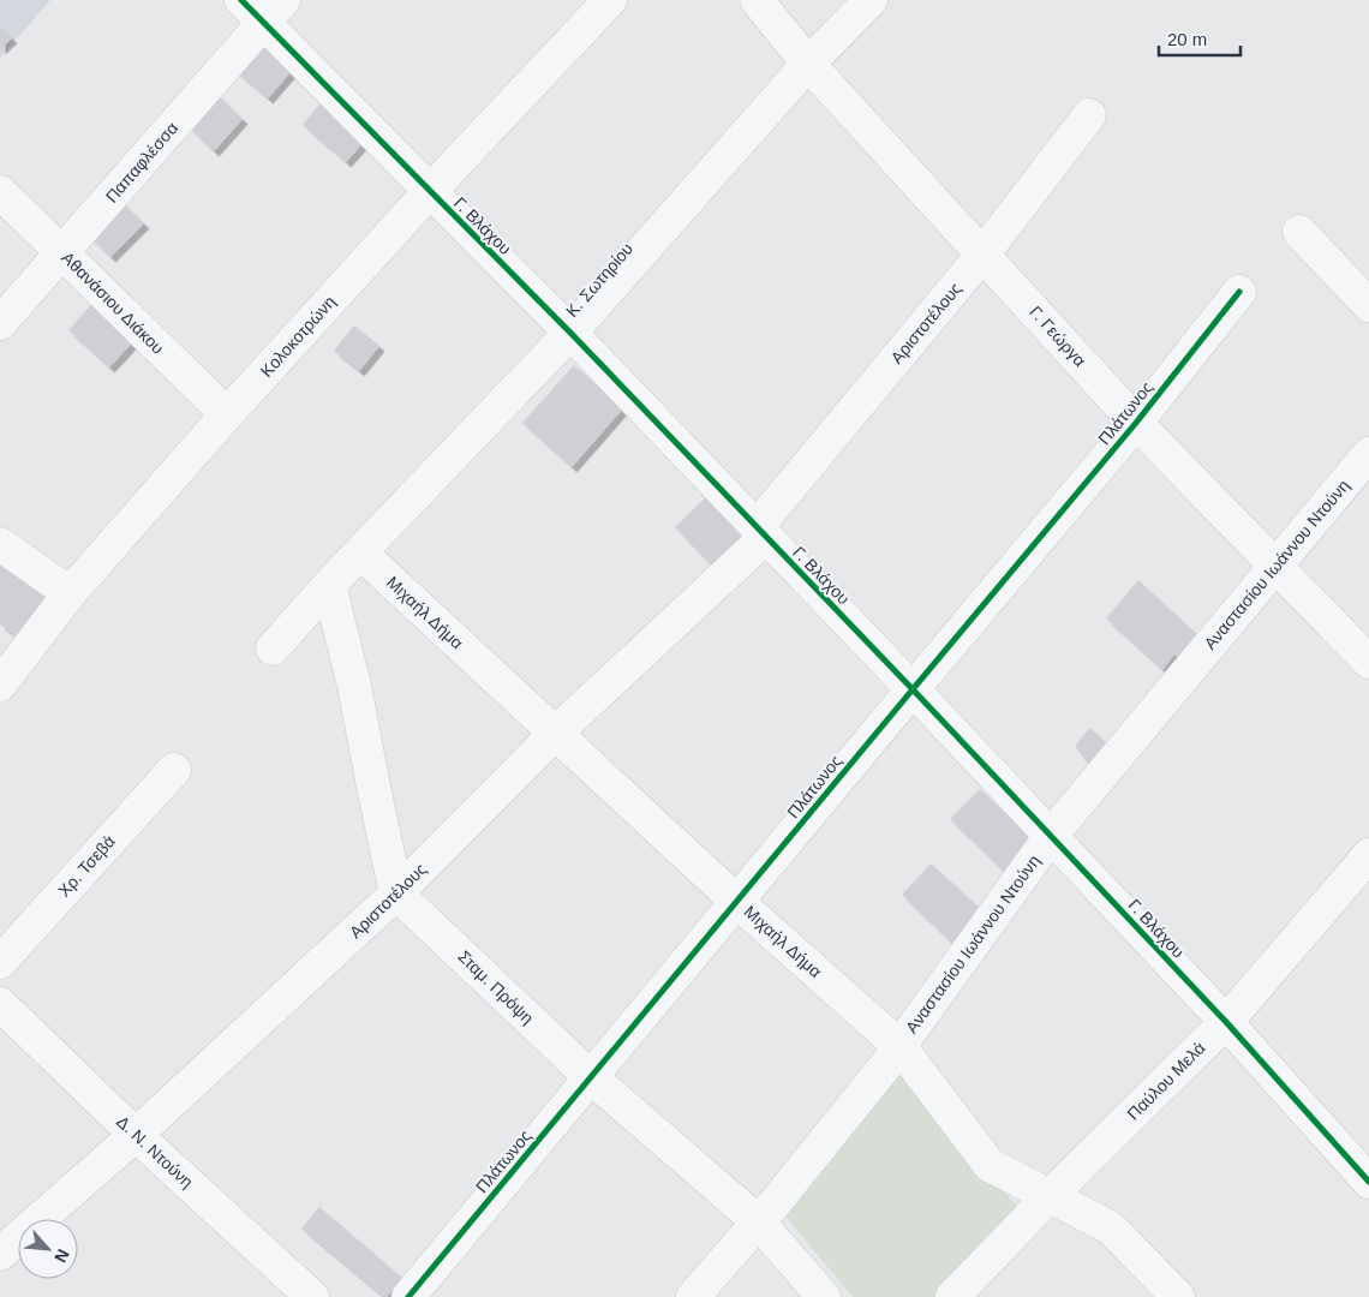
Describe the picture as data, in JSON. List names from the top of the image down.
{
  "streets": {
    "street": [
      "Παπαφλέσσα",
      "Γ. Βλάχου",
      "Κ. Σωτηρίου",
      "Αθανάσιου Διάκου",
      "Αριστοτέλους",
      "Κολοκοτρώνη",
      "Γ. Γεώργα",
      "Πλάτωνος",
      "Αναστασίου Ιωάννου Ντούνη",
      "Μιχαήλ Δήμα",
      "Χρ. Τσεβά",
      "Σταμ. Πρόψη",
      "Παύλου Μελά",
      "Δ. Ν. Ντούνη"
    ]
  },
  "crossings": [
    ["Παπαφλέσσα", "Γ. Βλάχου"],
    ["Παπαφλέσσα", "Αθανάσιου Διάκου"],
    ["Γ. Βλάχου", "Κ. Σωτηρίου"],
    ["Γ. Βλάχου", "Αριστοτέλους"],
    ["Γ. Βλάχου", "Κολοκοτρώνη"],
    ["Γ. Βλάχου", "Πλάτωνος"],
    ["Γ. Βλάχου", "Αναστασίου Ιωάννου Ντούνη"],
    ["Γ. Βλάχου", "Παύλου Μελά"],
    ["Κ. Σωτηρίου", "Γ. Γεώργα"],
    ["Κ. Σωτηρίου", "Μιχαήλ Δήμα"],
    ["Αθανάσιου Διάκου", "Κολοκοτρώνη"],
    ["Αριστοτέλους", "Γ. Γεώργα"],
    ["Αριστοτέλους", "Μιχαήλ Δήμα"],
    ["Αριστοτέλους", "Σταμ. Πρόψη"],
    ["Αριστοτέλους", "Δ. Ν. Ντούνη"],
    ["Γ. Γεώργα", "Πλάτωνος"],
    ["Γ. Γεώργα", "Αναστασίου Ιωάννου Ντούνη"],
    ["Πλάτωνος", "Μιχαήλ Δήμα"],
    ["Πλάτωνος", "Σταμ. Πρόψη"],
    ["Αναστασίου Ιωάννου Ντούνη", "Μιχαήλ Δήμα"],
    ["Αναστασίου Ιωάννου Ντούνη", "Σταμ. Πρόψη"],
    ["Μιχαήλ Δήμα", "Παύλου Μελά"]
  ],
  "scale_bar": "20 m",
  "north": "bottom right"
}
